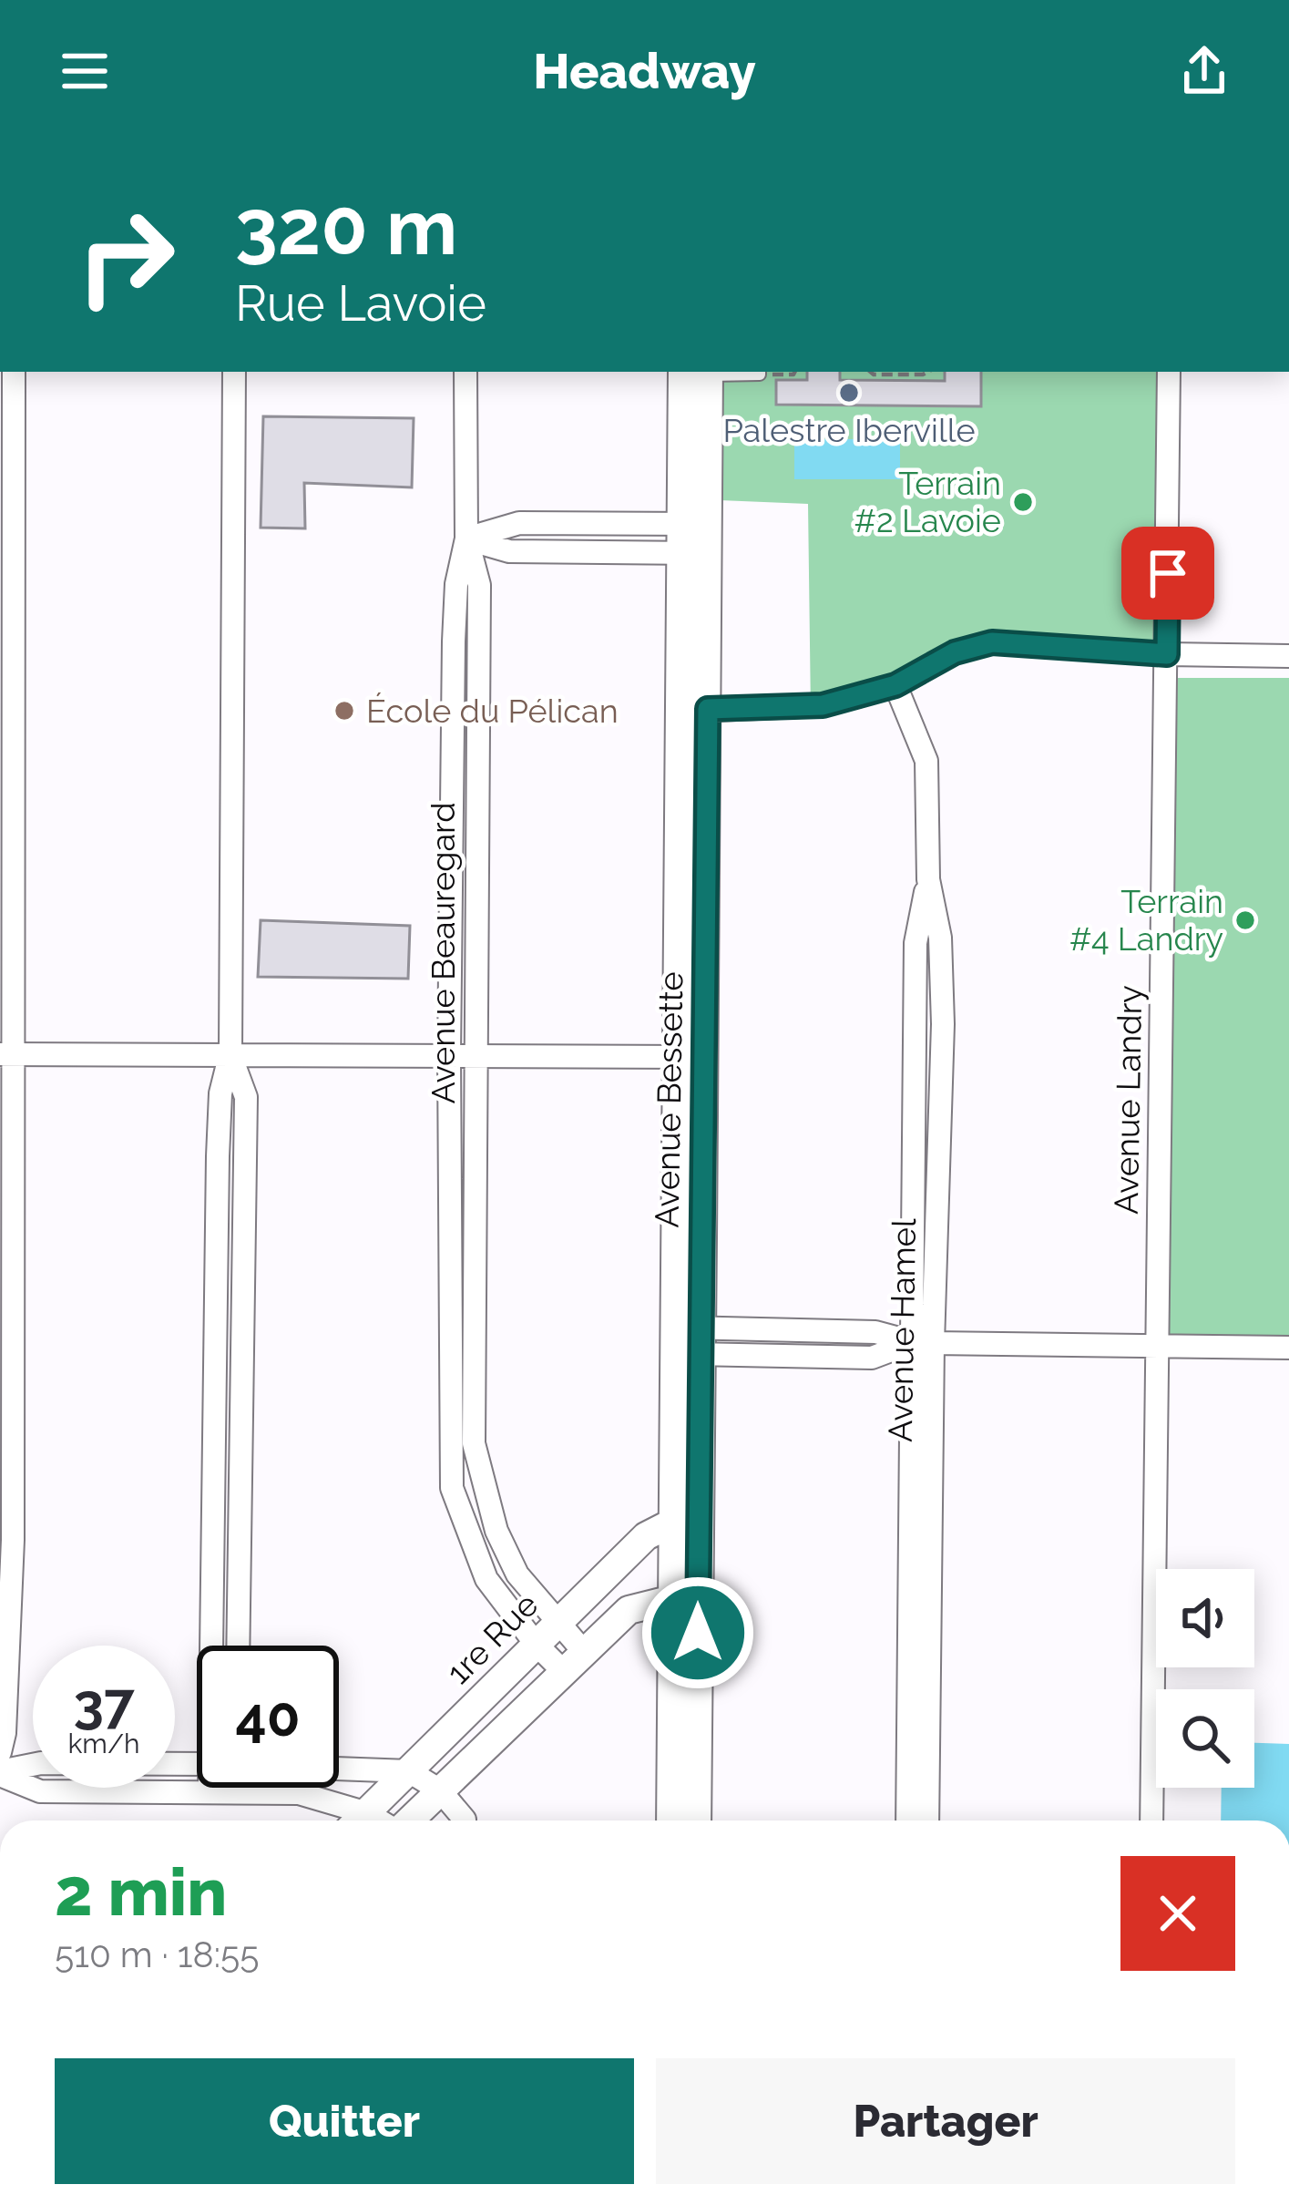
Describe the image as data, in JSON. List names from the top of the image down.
{
  "streets": {
    "street": [
      "Avenue Beauregard",
      "Avenue Bessette",
      "Avenue Landry",
      "Avenue Hamel",
      "1re Rue"
    ]
  },
  "crossings": [
    ["Avenue Beauregard", "1re Rue"],
    ["Avenue Bessette", "1re Rue"]
  ],
  "places": [
    "Palestre Iberville",
    "Terrain #2 Lavoie",
    "École du Pélican",
    "Terrain #4 Landry"
  ],
  "page": {
    "header": "Headway",
    "turn": ["320 m", "Rue Lavoie"],
    "speed": "37 km/h",
    "limit": "40",
    "heading": ["2 min", "510 m · 18:55"],
    "buttons": ["Quitter", "Partager"]
  }
}
